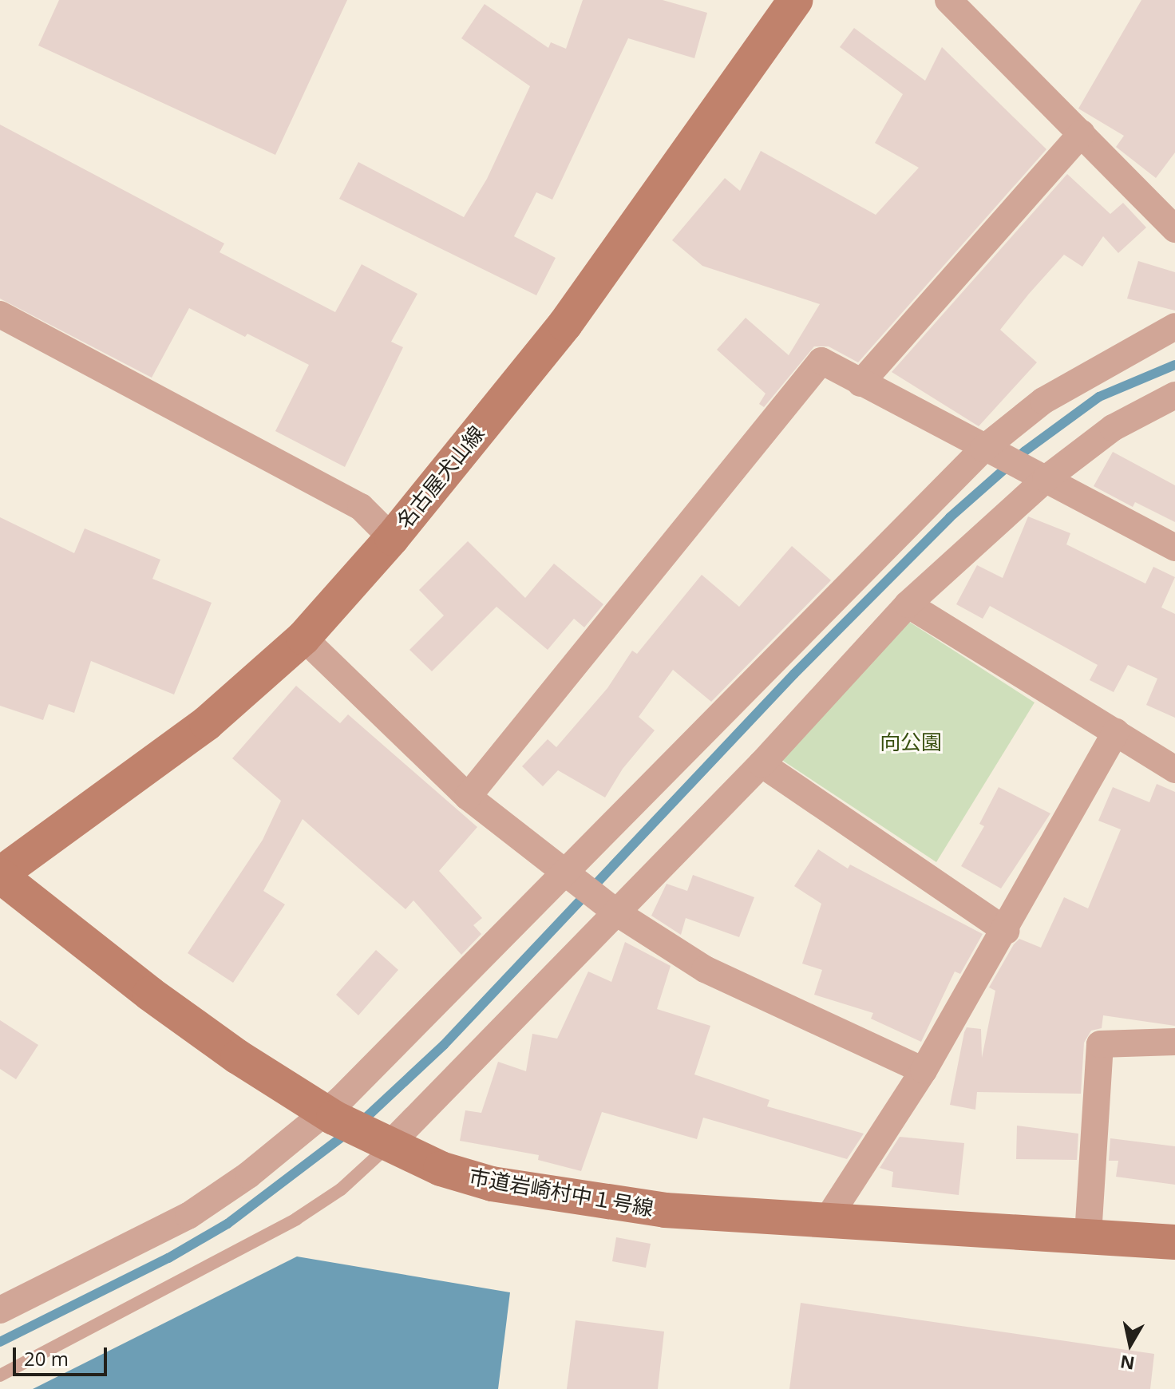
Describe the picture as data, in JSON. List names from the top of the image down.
{
  "streets": {
    "street": ["名古屋犬山線", "市道岩崎村中１号線"]
  },
  "crossings": [
    ["名古屋犬山線", "市道岩崎村中１号線"]
  ],
  "parks": ["向公園"],
  "scale_bar": "20 m",
  "north": "bottom"
}
